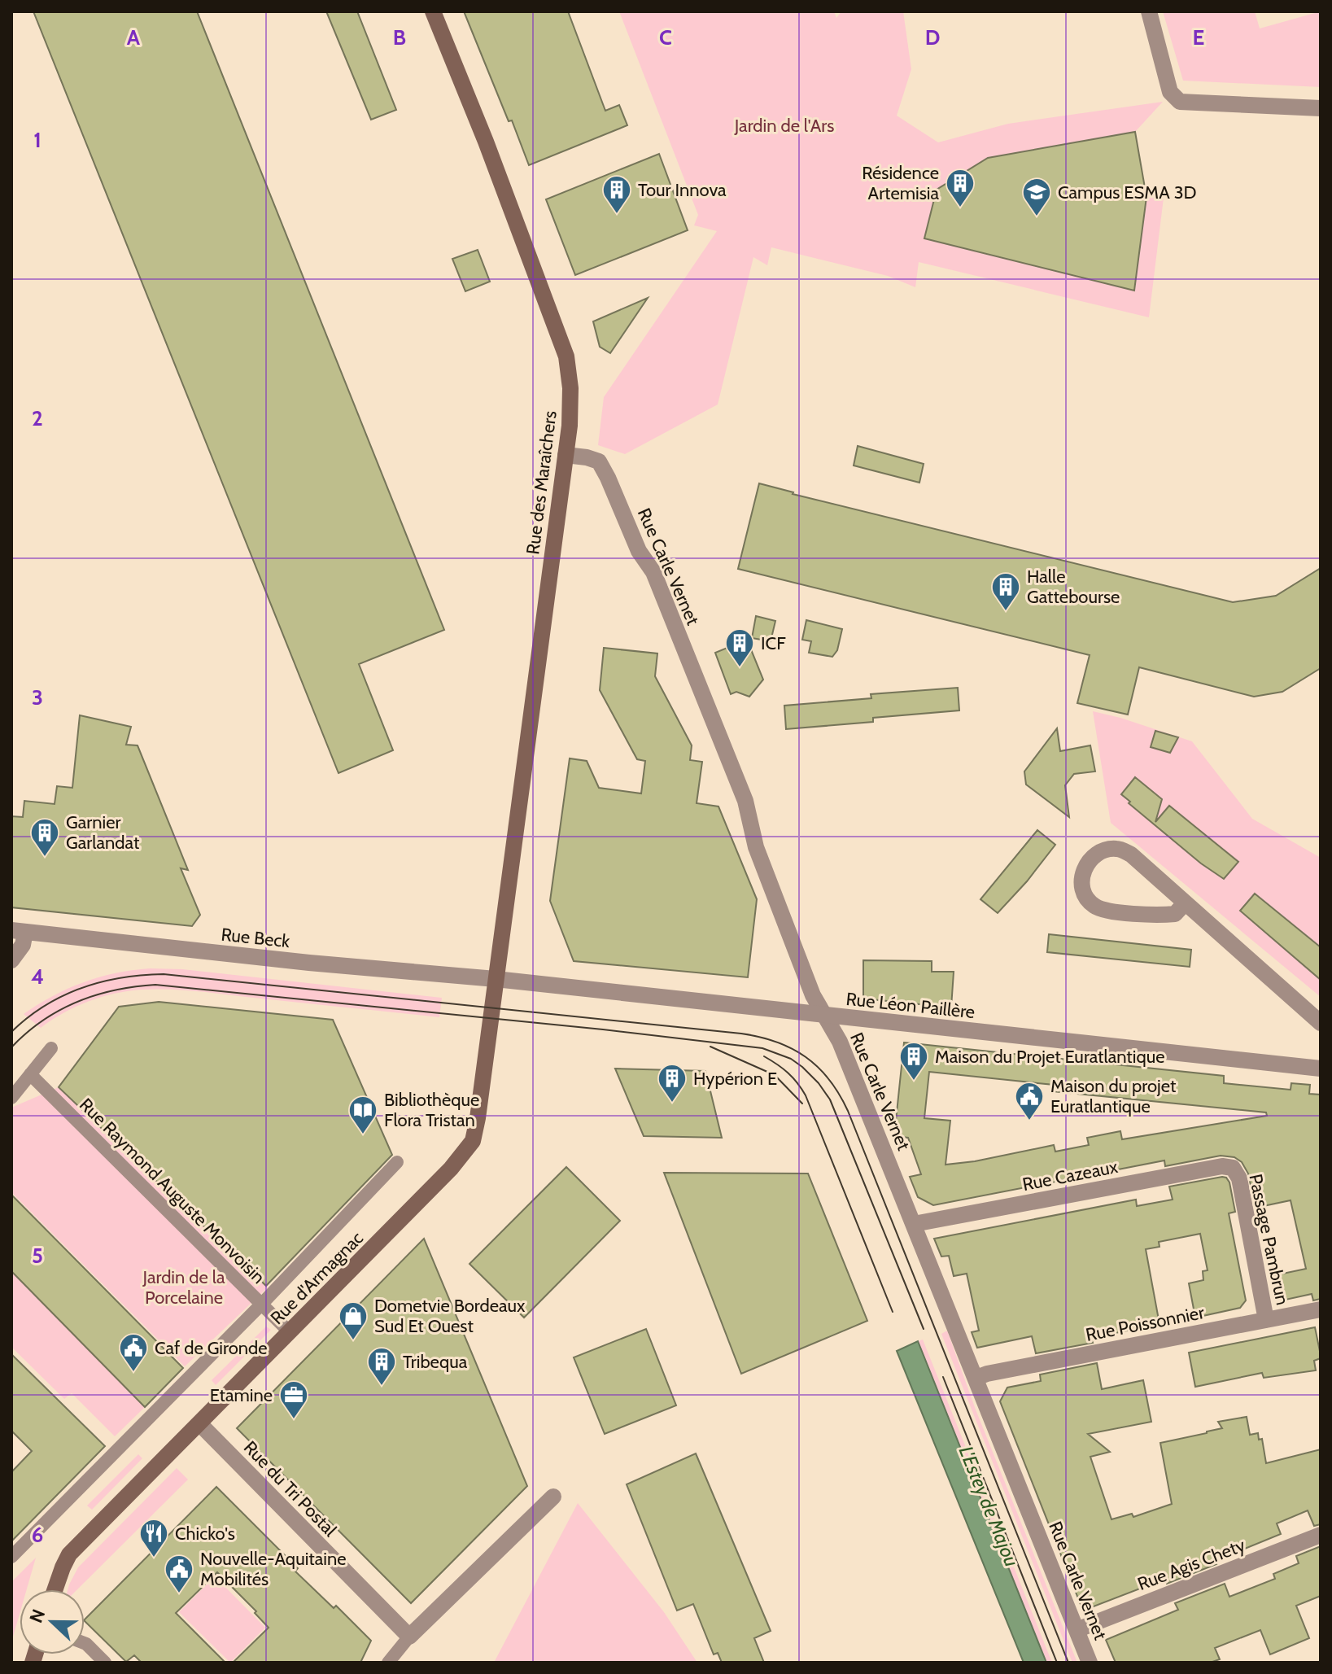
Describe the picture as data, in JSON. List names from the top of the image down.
{
  "streets": {
    "main road": ["Rue des Maraîchers", "Rue d'Armagnac"],
    "street": [
      "Rue Carle Vernet",
      "Rue Beck",
      "Rue Léon Paillère",
      "Rue Cazeaux",
      "Rue Raymond Auguste Monvoisin",
      "Passage Pambrun",
      "Rue Poissonnier",
      "Rue du Tri Postal",
      "Rue Agis Chety"
    ]
  },
  "crossings": [
    ["Rue des Maraîchers", "Rue Carle Vernet"],
    ["Rue des Maraîchers", "Rue Beck"],
    ["Rue des Maraîchers", "Rue Léon Paillère"],
    ["Rue des Maraîchers", "Rue d'Armagnac"],
    ["Rue Carle Vernet", "Rue Léon Paillère"],
    ["Rue Carle Vernet", "Rue Cazeaux"],
    ["Rue Carle Vernet", "Rue Poissonnier"],
    ["Rue Carle Vernet", "Rue Agis Chety"],
    ["Rue Beck", "Rue Léon Paillère"],
    ["Rue Beck", "Rue d'Armagnac"],
    ["Rue Léon Paillère", "Rue d'Armagnac"],
    ["Rue Cazeaux", "Passage Pambrun"],
    ["Rue Raymond Auguste Monvoisin", "Rue d'Armagnac"],
    ["Passage Pambrun", "Rue Poissonnier"],
    ["Rue d'Armagnac", "Rue du Tri Postal"]
  ],
  "water": ["L'Estey de Majou"],
  "parks": ["Jardin de l'Ars", "Jardin de la Porcelaine"],
  "places": {
    "building": [
      "Résidence Artemisia",
      "Tour Innova",
      "Halle Gattebourse",
      "ICF",
      "Garnier Garlandat",
      "Maison du Projet Euratlantique",
      "Hypérion E",
      "Tribequa"
    ],
    "school or university": ["Campus ESMA 3D"],
    "public building": ["Maison du projet Euratlantique", "Caf de Gironde", "Nouvelle-Aquitaine Mobilités"],
    "library": ["Bibliothèque Flora Tristan"],
    "shop": ["Dometvie Bordeaux Sud Et Ouest"],
    "office": ["Etamine"],
    "restaurant": ["Chicko's"]
  },
  "north": "left",
  "grid": {
    "columns": [
      "A",
      "B",
      "C",
      "D",
      "E"
    ],
    "rows": [
      "1",
      "2",
      "3",
      "4",
      "5",
      "6"
    ]
  }
}
